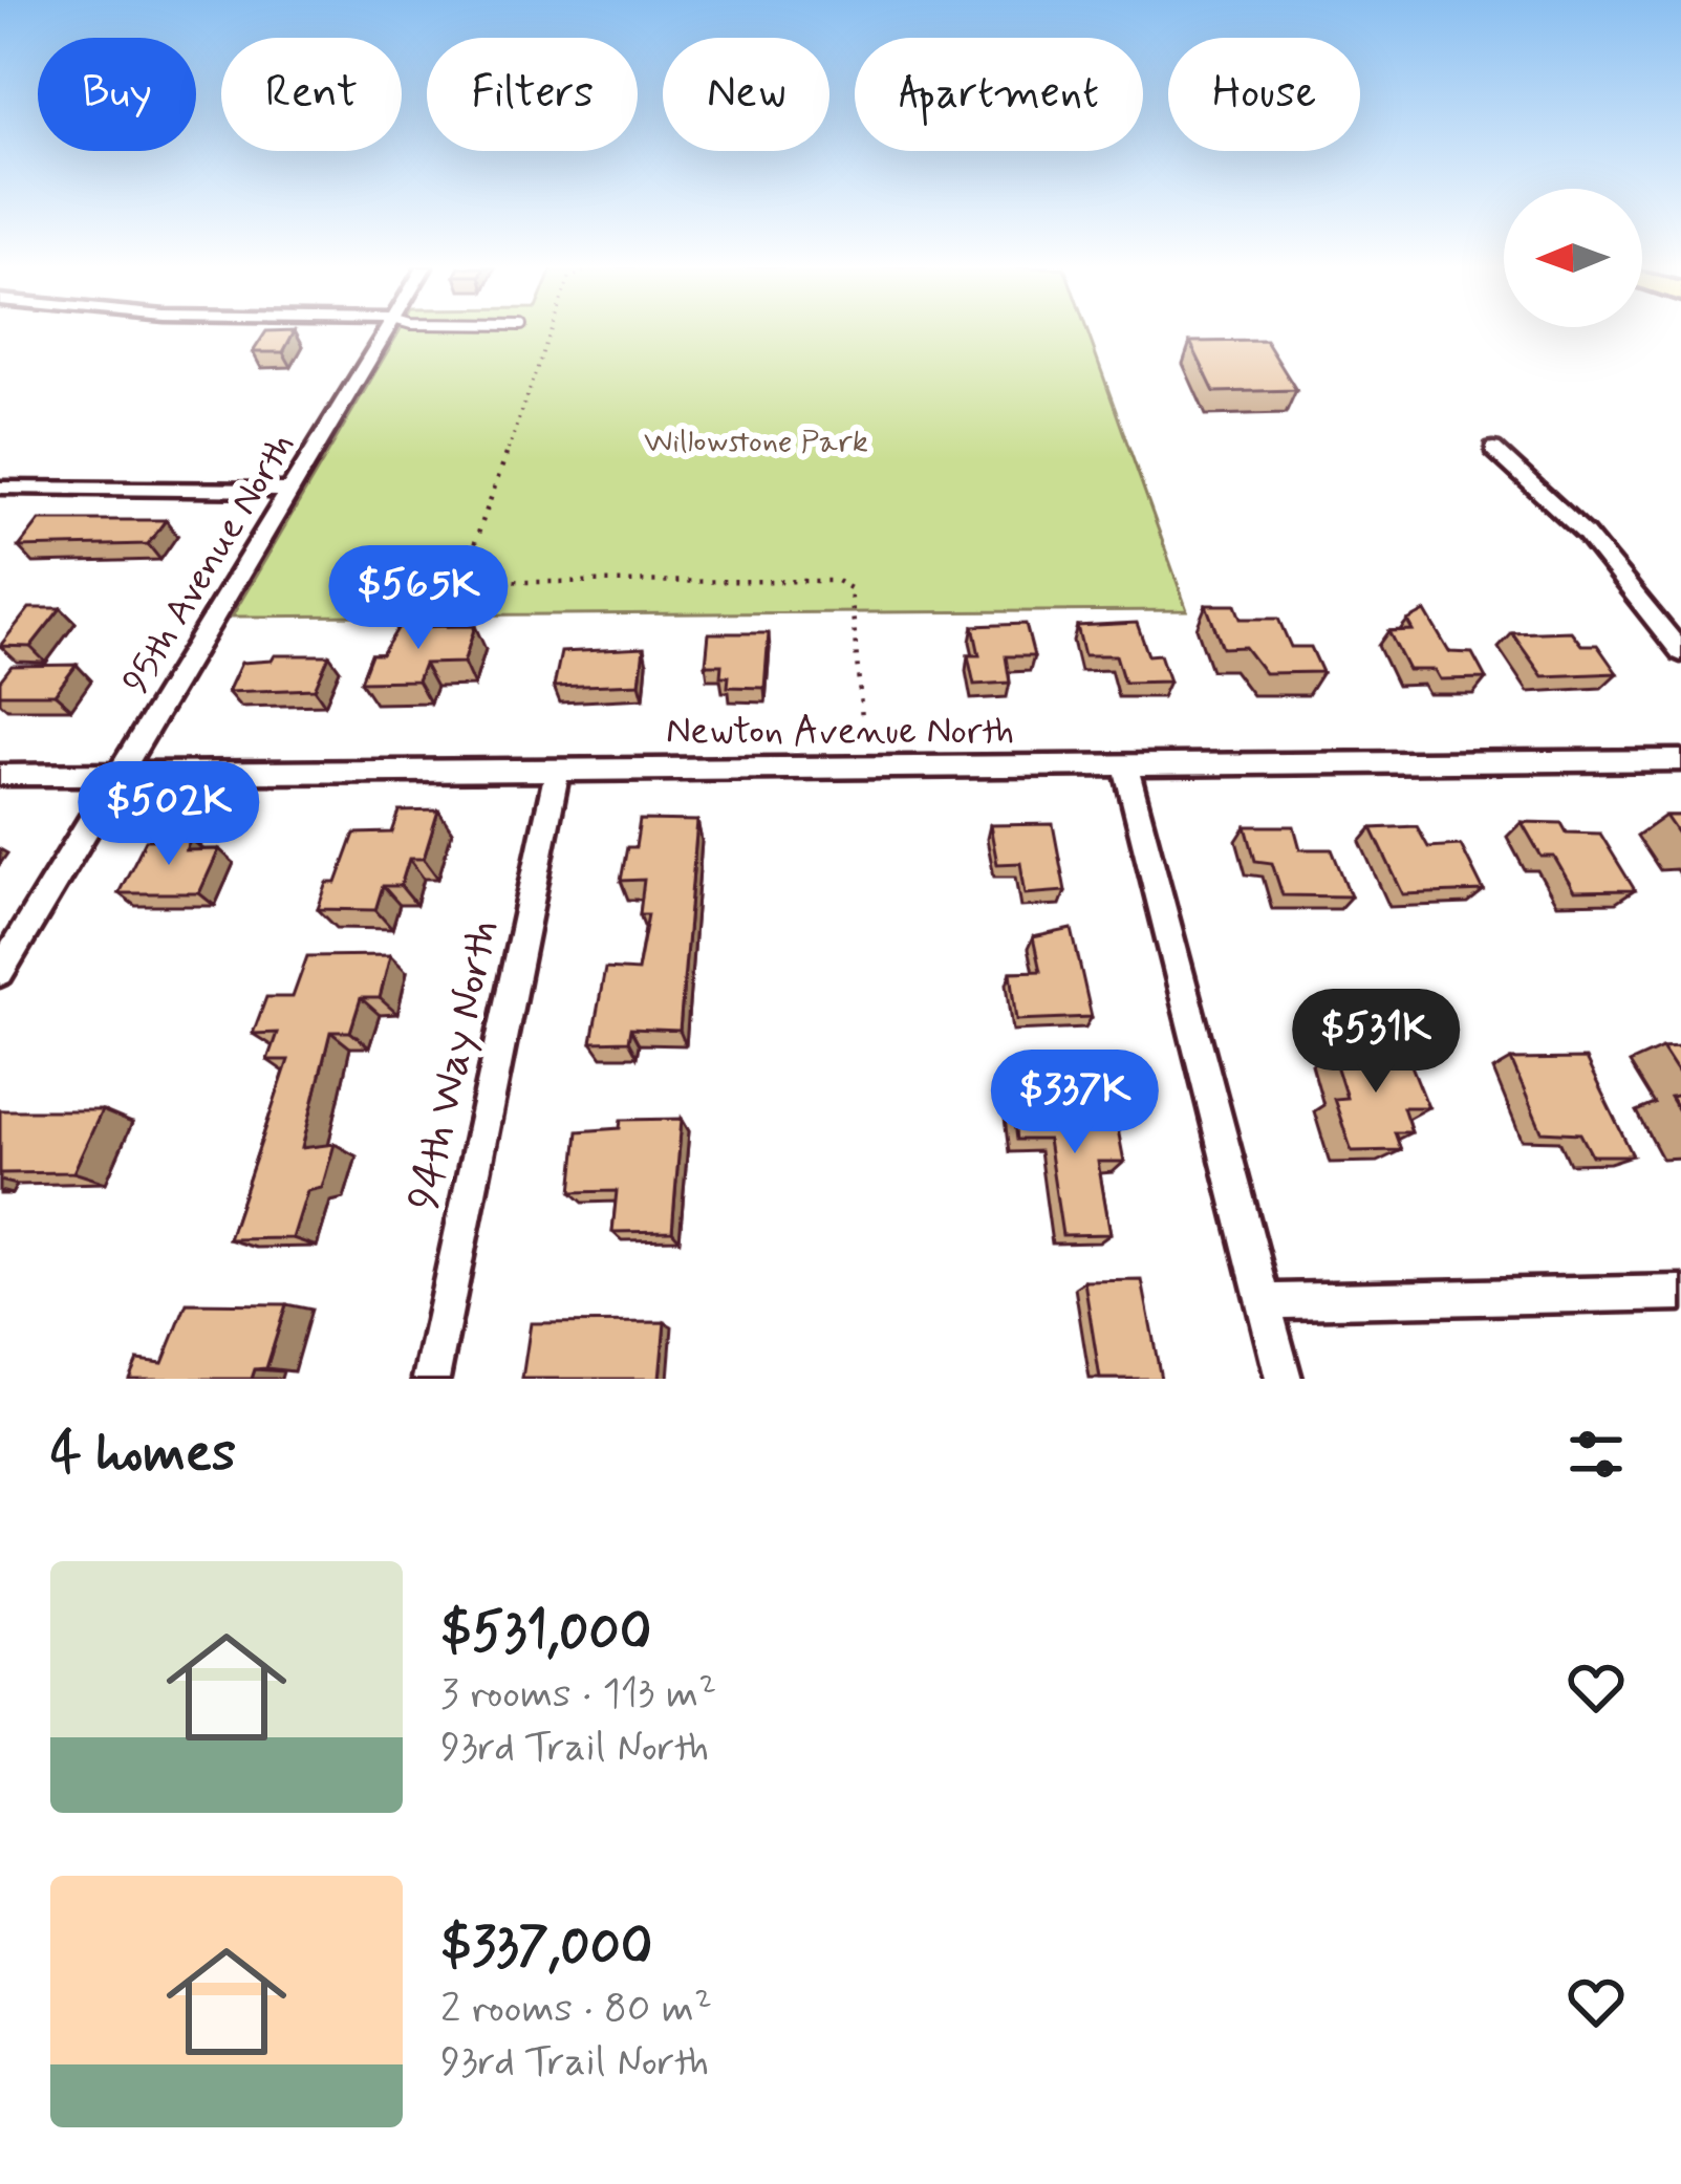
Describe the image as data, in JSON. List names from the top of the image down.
{
  "streets": {
    "street": ["95th Avenue North", "Newton Avenue North", "94th Way North"]
  },
  "crossings": [
    ["95th Avenue North", "Newton Avenue North"],
    ["Newton Avenue North", "94th Way North"]
  ],
  "parks": ["Willowstone Park"],
  "north": "left",
  "page": {
    "chip": [
      "Buy",
      "Rent",
      "Filters",
      "New",
      "Apartment",
      "House"
    ],
    "price": [
      "$565K",
      "$502K",
      "$531K",
      "$337K"
    ],
    "heading": "4 homes",
    "list": [
      {
        "name": "$531,000",
        "note": "3 rooms · 113 m² · 93rd Trail North"
      },
      {
        "name": "$337,000",
        "note": "2 rooms · 80 m² · 93rd Trail North"
      }
    ]
  }
}
